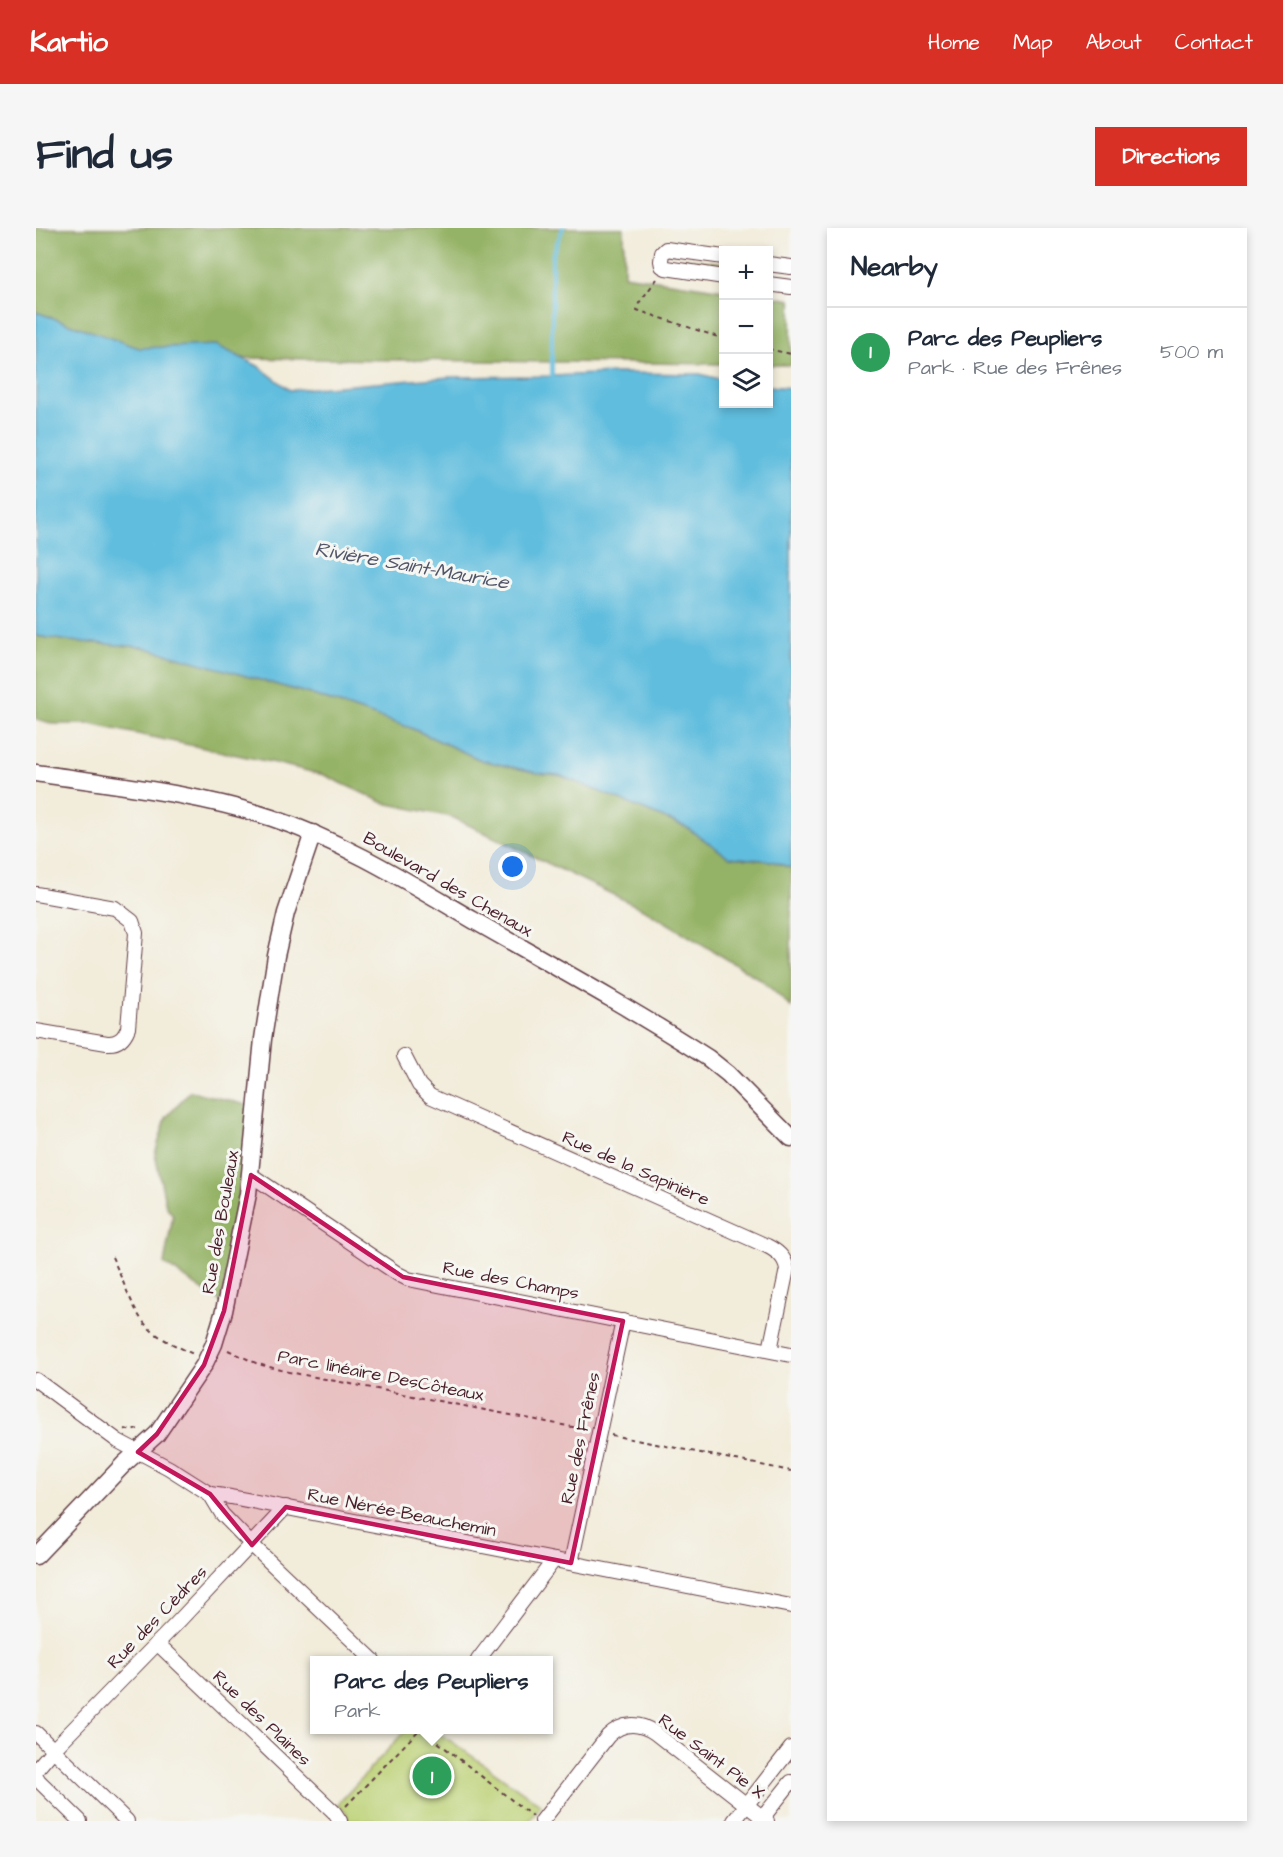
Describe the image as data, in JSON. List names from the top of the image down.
{
  "streets": {
    "street": [
      "Boulevard des Chenaux",
      "Rue de la Sapinière",
      "Rue des Bouleaux",
      "Rue des Champs",
      "Rue des Frênes",
      "Rue Nérée-Beauchemin",
      "Rue des Cèdres",
      "Rue des Plaines",
      "Rue Saint Pie X"
    ],
    "path": ["Parc linéaire DesCôteaux"]
  },
  "crossings": [
    ["Boulevard des Chenaux", "Rue des Bouleaux"],
    ["Rue de la Sapinière", "Rue des Champs"],
    ["Rue des Bouleaux", "Rue des Champs"],
    ["Rue des Bouleaux", "Parc linéaire DesCôteaux"],
    ["Rue des Bouleaux", "Rue Nérée-Beauchemin"],
    ["Rue des Champs", "Rue des Frênes"],
    ["Parc linéaire DesCôteaux", "Rue des Frênes"],
    ["Rue des Frênes", "Rue Nérée-Beauchemin"],
    ["Rue Nérée-Beauchemin", "Rue des Cèdres"],
    ["Rue des Cèdres", "Rue des Plaines"]
  ],
  "water": ["Rivière Saint-Maurice"],
  "page": {
    "header": "Kartio",
    "nav": [
      "Home",
      "Map",
      "About",
      "Contact"
    ],
    "title": "Find us",
    "buttons": "Directions",
    "heading": "Nearby",
    "map_buttons": ["+", "−"],
    "list": [
      {
        "mark": "1",
        "name": "Parc des Peupliers",
        "note": "Park · Rue des Frênes",
        "value": "500 m"
      }
    ],
    "popup": ["Parc des Peupliers", "Park"],
    "pins": "1"
  }
}
